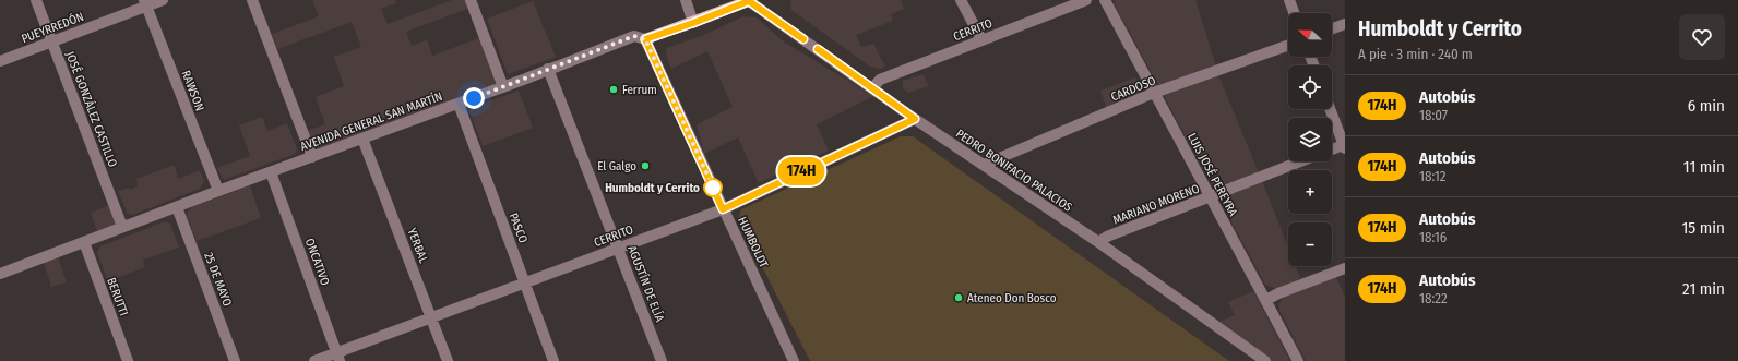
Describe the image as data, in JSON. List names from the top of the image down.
{
  "streets": {
    "main road": ["AVENIDA GENERAL SAN MARTÍN"],
    "street": [
      "PUEYRREDÓN",
      "CERRITO",
      "CARDOSO",
      "RAWSON",
      "JOSÉ GONZÁLEZ CASTILLO",
      "PEDRO BONIFACIO PALACIOS",
      "LUIS JOSÉ PEREYRA",
      "MARIANO MORENO",
      "PASCO",
      "HUMBOLDT",
      "YERBAL",
      "ONCATIVO",
      "25 DE MAYO",
      "AGUSTÍN DE ELÍA",
      "BERUTTI"
    ]
  },
  "crossings": [
    ["PUEYRREDÓN", "RAWSON"],
    ["PUEYRREDÓN", "JOSÉ GONZÁLEZ CASTILLO"],
    ["CERRITO", "PEDRO BONIFACIO PALACIOS"],
    ["CERRITO", "PASCO"],
    ["CERRITO", "HUMBOLDT"],
    ["CERRITO", "YERBAL"],
    ["CERRITO", "ONCATIVO"],
    ["CERRITO", "AGUSTÍN DE ELÍA"],
    ["CARDOSO", "PEDRO BONIFACIO PALACIOS"],
    ["CARDOSO", "LUIS JOSÉ PEREYRA"],
    ["RAWSON", "AVENIDA GENERAL SAN MARTÍN"],
    ["JOSÉ GONZÁLEZ CASTILLO", "AVENIDA GENERAL SAN MARTÍN"],
    ["AVENIDA GENERAL SAN MARTÍN", "PEDRO BONIFACIO PALACIOS"],
    ["AVENIDA GENERAL SAN MARTÍN", "PASCO"],
    ["AVENIDA GENERAL SAN MARTÍN", "HUMBOLDT"],
    ["AVENIDA GENERAL SAN MARTÍN", "YERBAL"],
    ["AVENIDA GENERAL SAN MARTÍN", "ONCATIVO"],
    ["AVENIDA GENERAL SAN MARTÍN", "25 DE MAYO"],
    ["AVENIDA GENERAL SAN MARTÍN", "AGUSTÍN DE ELÍA"],
    ["AVENIDA GENERAL SAN MARTÍN", "BERUTTI"],
    ["PEDRO BONIFACIO PALACIOS", "MARIANO MORENO"],
    ["LUIS JOSÉ PEREYRA", "MARIANO MORENO"]
  ],
  "places": [
    "Ferrum",
    "El Galgo",
    "Humboldt y Cerrito",
    "Ateneo Don Bosco"
  ],
  "lines": ["bus line 174H"],
  "north": "left",
  "page": {
    "on_map": "174H",
    "heading": ["Humboldt y Cerrito", "A pie · 3 min · 240 m"],
    "map_buttons": ["+", "−"],
    "list": [
      {
        "mark": "174H",
        "name": "Autobús",
        "note": "18:07",
        "value": "6 min"
      },
      {
        "mark": "174H",
        "name": "Autobús",
        "note": "18:12",
        "value": "11 min"
      },
      {
        "mark": "174H",
        "name": "Autobús",
        "note": "18:16",
        "value": "15 min"
      },
      {
        "mark": "174H",
        "name": "Autobús",
        "note": "18:22",
        "value": "21 min"
      }
    ]
  }
}
